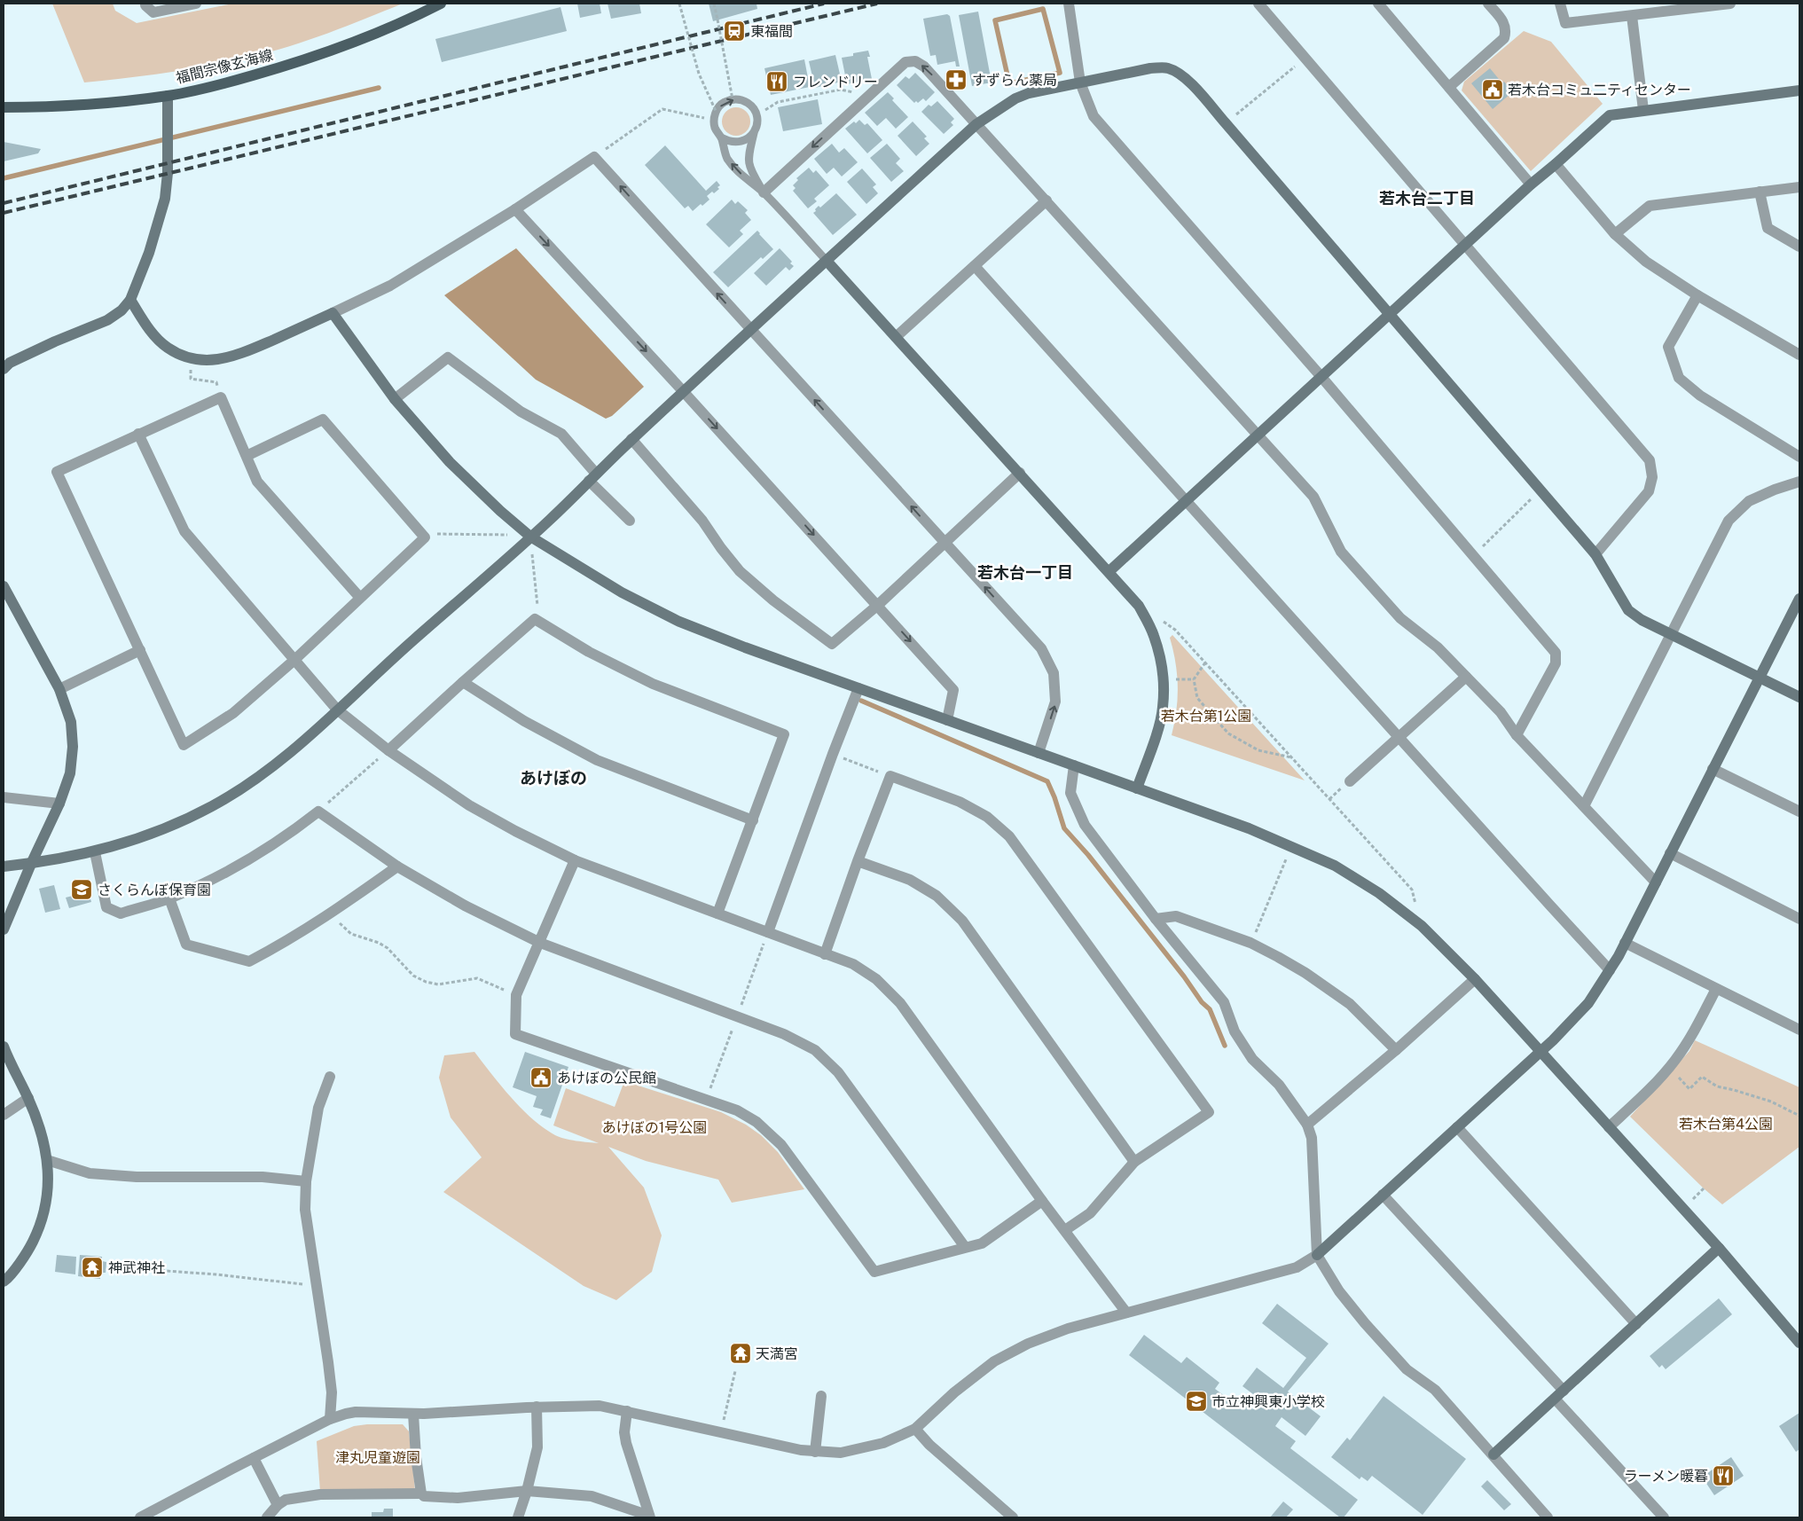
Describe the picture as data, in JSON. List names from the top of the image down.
{
  "streets": {
    "main road": ["福間宗像玄海線"]
  },
  "districts": ["若木台二丁目", "若木台一丁目", "あけぼの"],
  "parks": [
    "若木台第1公園",
    "若木台第4公園",
    "あけぼの1号公園",
    "津丸児童遊園"
  ],
  "places": {
    "station": ["東福間"],
    "pharmacy": ["すずらん薬局"],
    "restaurant": ["フレンドリー", "ラーメン暖暮"],
    "public building": ["若木台コミュ二ティセンター", "あけぼの公民館"],
    "school or university": ["さくらんぼ保育園", "市立神興東小学校"],
    "temple": ["神武神社", "天満宮"]
  }
}
